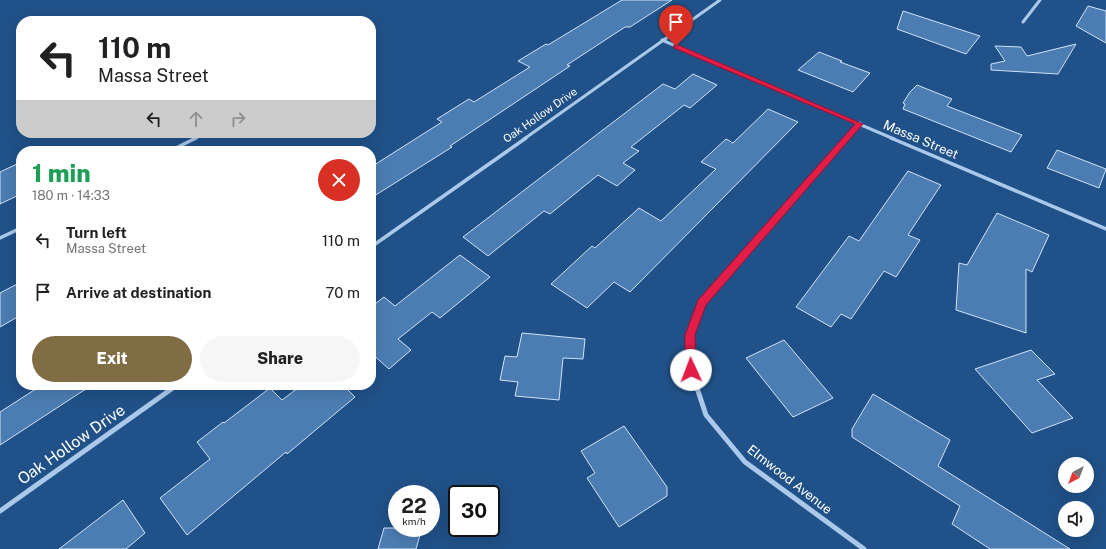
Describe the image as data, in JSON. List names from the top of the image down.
{
  "streets": {
    "street": ["Oak Hollow Drive", "Massa Street", "Elmwood Avenue"]
  },
  "crossings": [
    ["Oak Hollow Drive", "Massa Street"],
    ["Massa Street", "Elmwood Avenue"]
  ],
  "north": "bottom left",
  "page": {
    "turn": ["110 m", "Massa Street"],
    "heading": ["1 min", "180 m · 14:33"],
    "list": [
      {
        "name": "Turn left",
        "note": "Massa Street",
        "value": "110 m"
      },
      {
        "name": "Arrive at destination",
        "value": "70 m"
      }
    ],
    "buttons": ["Exit", "Share"],
    "speed": "22 km/h",
    "limit": "30"
  }
}
